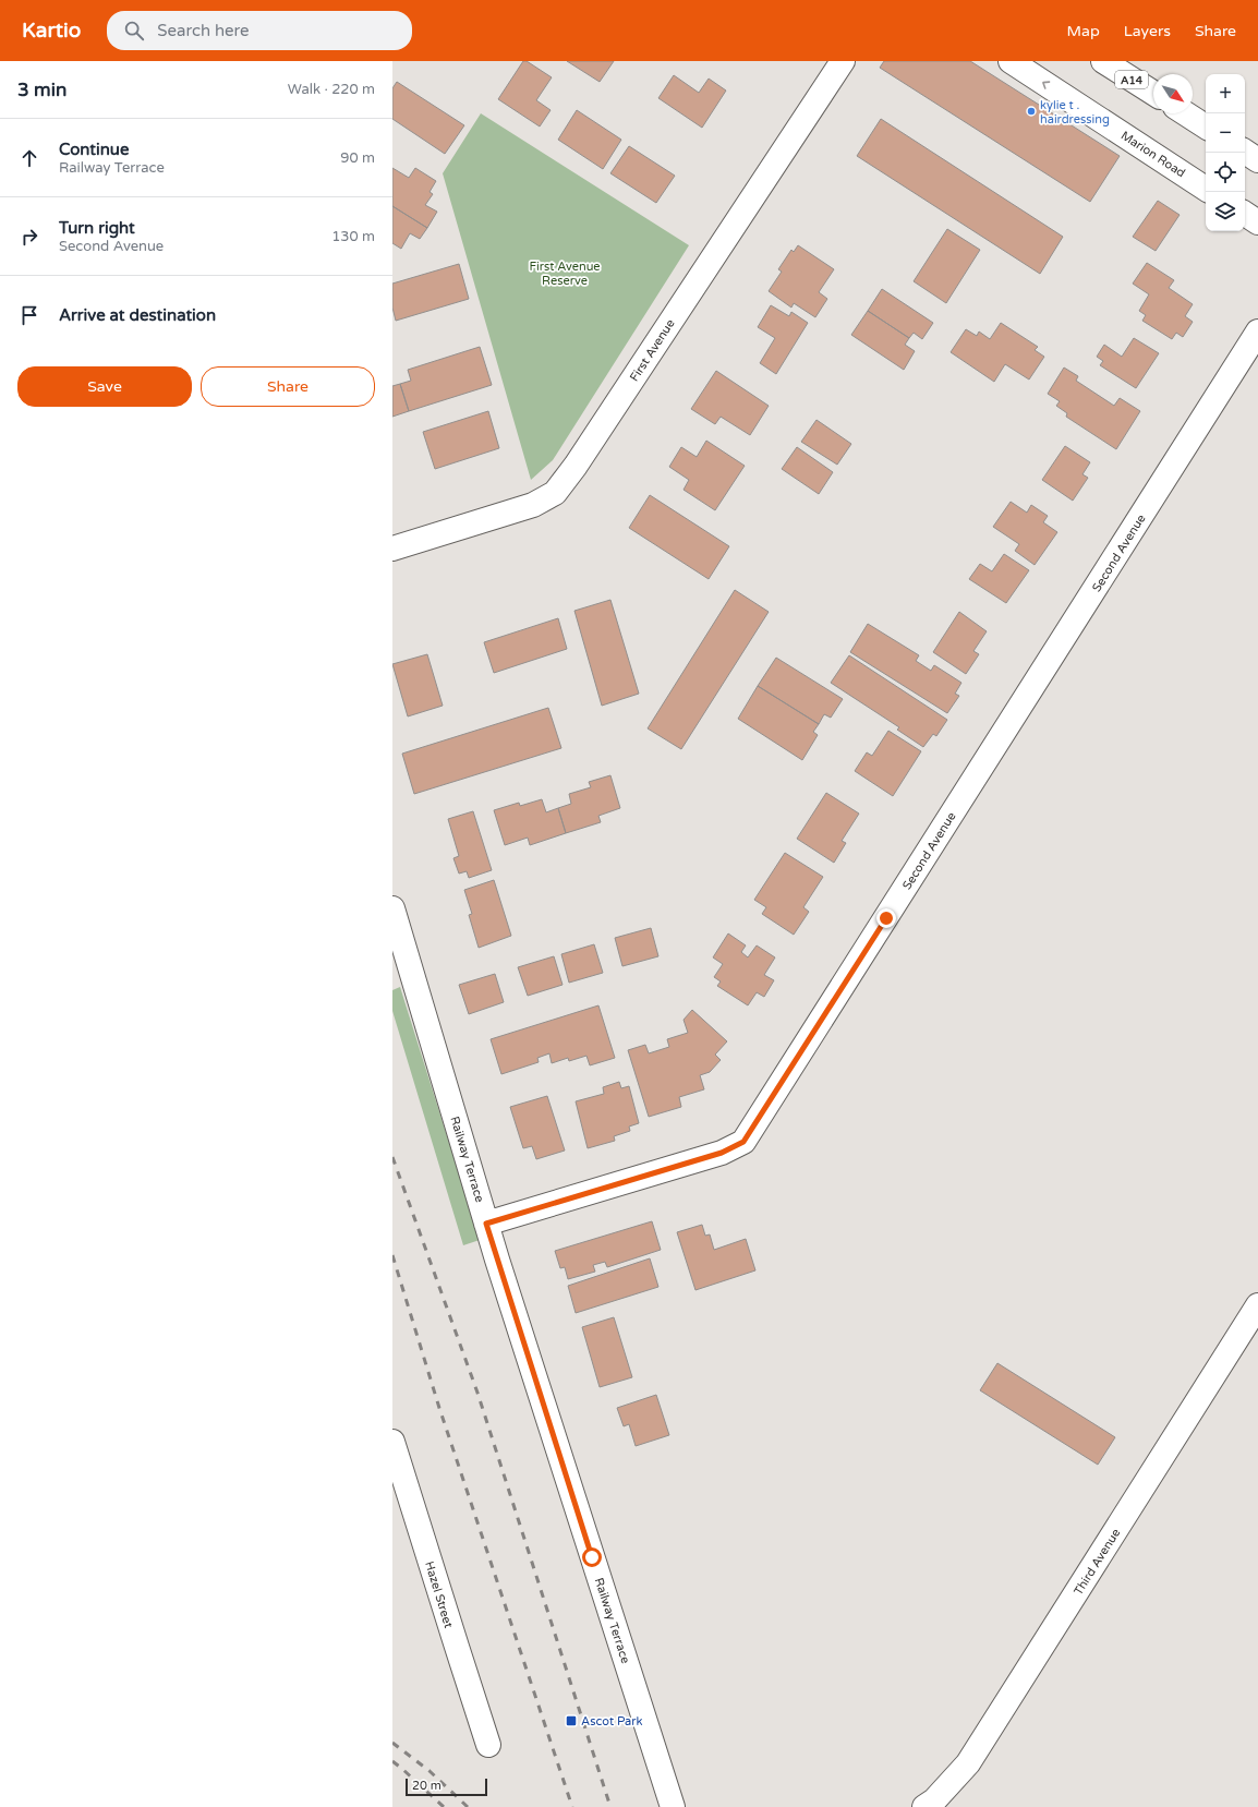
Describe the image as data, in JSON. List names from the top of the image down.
{
  "streets": {
    "street": [
      "A14",
      "Marion Road",
      "First Avenue",
      "Second Avenue",
      "Railway Terrace",
      "Third Avenue",
      "Hazel Street"
    ]
  },
  "crossings": [
    ["Second Avenue", "Railway Terrace"]
  ],
  "parks": ["First Avenue Reserve"],
  "places": {
    "other": ["kylie t . hairdressing"],
    "transit": ["Ascot Park"]
  },
  "scale_bar": "20 m",
  "north": "bottom right",
  "page": {
    "header": "Kartio",
    "search": "Search here",
    "nav": ["Map", "Layers", "Share"],
    "heading": ["3 min", "Walk · 220 m"],
    "map_buttons": ["+", "−"],
    "list": [
      ["Continue", "Railway Terrace", "90 m"],
      ["Turn right", "Second Avenue", "130 m"],
      "Arrive at destination"
    ],
    "buttons": ["Save", "Share"],
    "scale": "20 m"
  }
}
